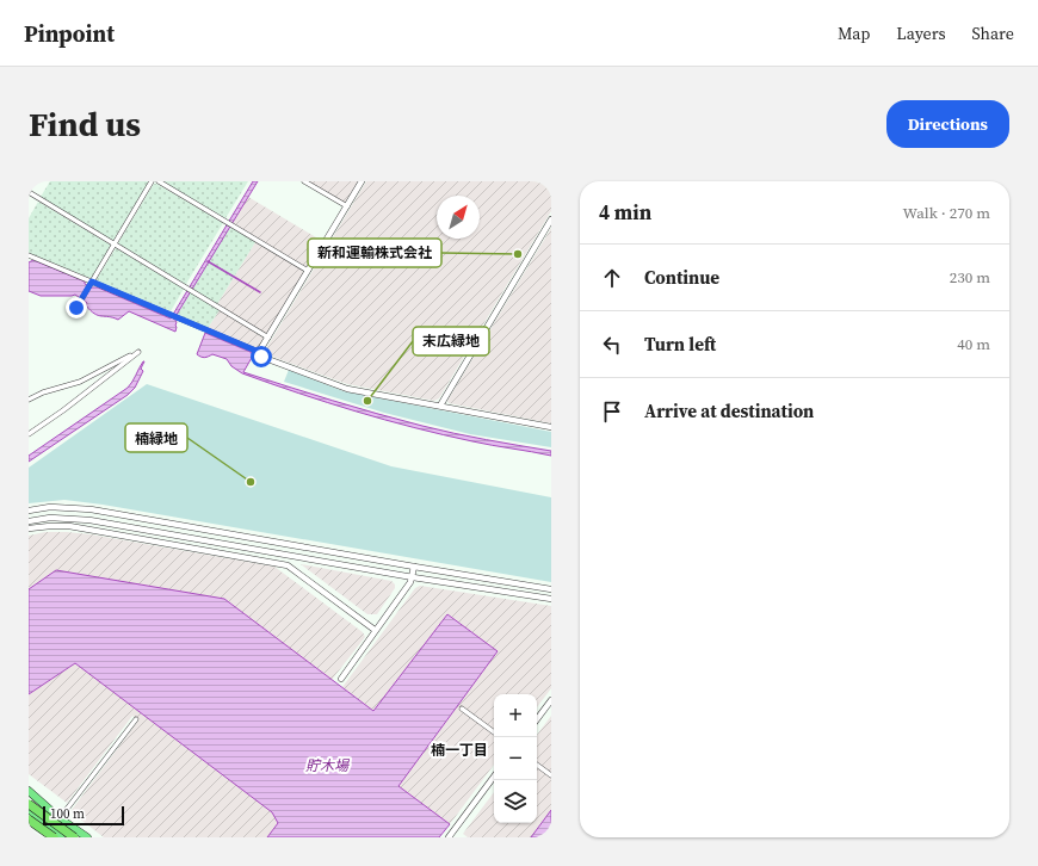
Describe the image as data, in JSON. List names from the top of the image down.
{
  "districts": ["楠一丁目"],
  "water": ["貯木場"],
  "places": ["新和運輸株式会社", "末広緑地", "楠緑地"],
  "scale_bar": "100 m",
  "north": "top right",
  "page": {
    "header": "Pinpoint",
    "nav": ["Map", "Layers", "Share"],
    "buttons": "Directions",
    "title": "Find us",
    "heading": ["4 min", "Walk · 270 m"],
    "list": [
      ["Continue", "230 m"],
      ["Turn left", "40 m"],
      "Arrive at destination"
    ],
    "map_buttons": ["+", "−"],
    "scale": "100 m"
  }
}
